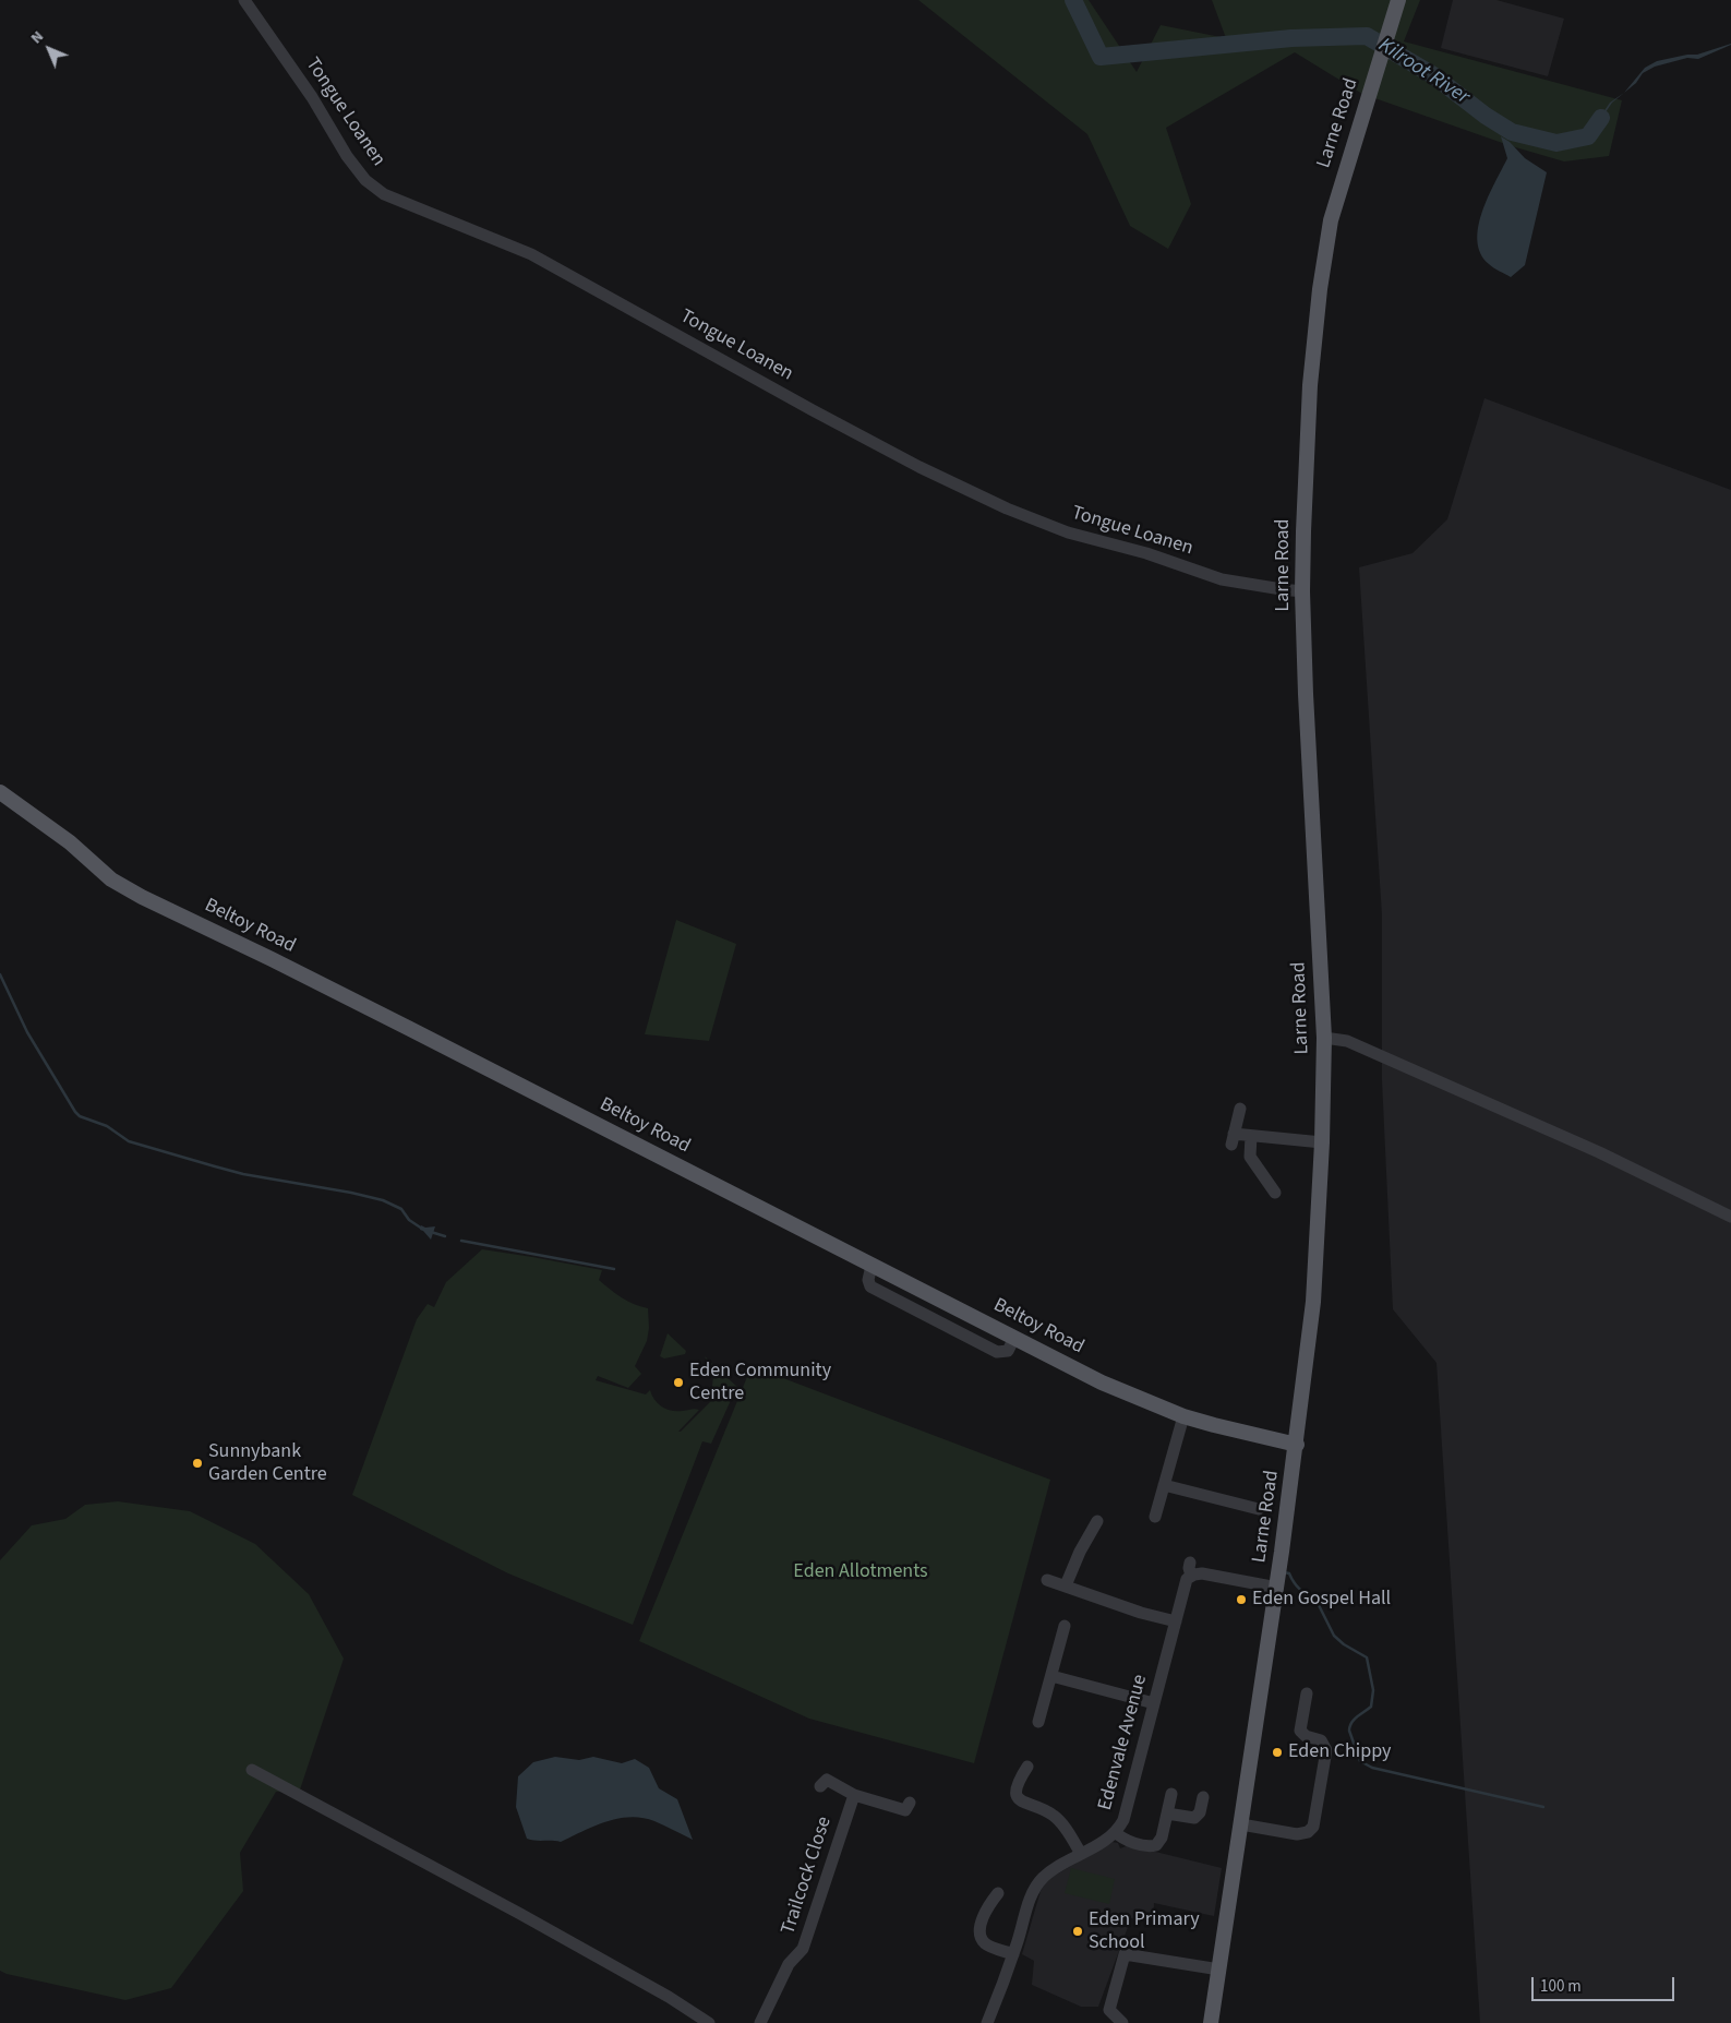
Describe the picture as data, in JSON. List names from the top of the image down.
{
  "streets": {
    "main road": ["Larne Road", "Beltoy Road"],
    "street": ["Tongue Loanen", "Edenvale Avenue", "Trailcock Close"]
  },
  "crossings": [
    ["Tongue Loanen", "Larne Road"],
    ["Larne Road", "Beltoy Road"]
  ],
  "water": ["Kilroot River"],
  "parks": ["Eden Allotments"],
  "places": [
    "Eden Community Centre",
    "Sunnybank Garden Centre",
    "Eden Gospel Hall",
    "Eden Chippy",
    "Eden Primary School"
  ],
  "scale_bar": "100 m",
  "north": "top left"
}
